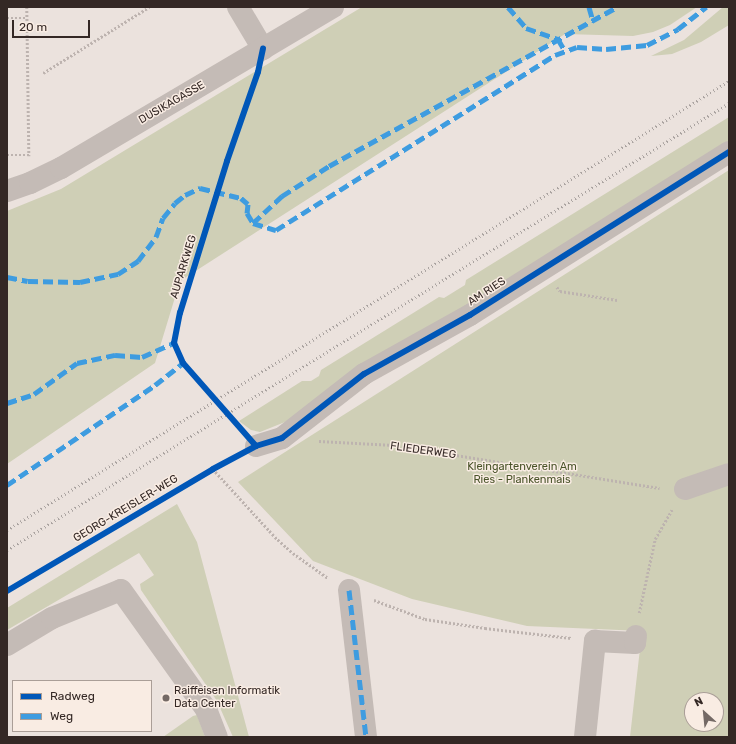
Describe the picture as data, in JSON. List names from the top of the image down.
{
  "streets": {
    "street": ["DUSIKAGASSE", "AM RIES"],
    "path": ["FLIEDERWEG"],
    "cycle path": ["AUPARKWEG", "GEORG-KREISLER-WEG"]
  },
  "crossings": [
    ["AM RIES", "FLIEDERWEG"]
  ],
  "parks": ["Kleingartenverein Am Ries - Plankenmais"],
  "places": ["Raiffeisen Informatik Data Center"],
  "legend": ["Radweg", "Weg"],
  "scale_bar": "20 m",
  "north": "top left"
}
